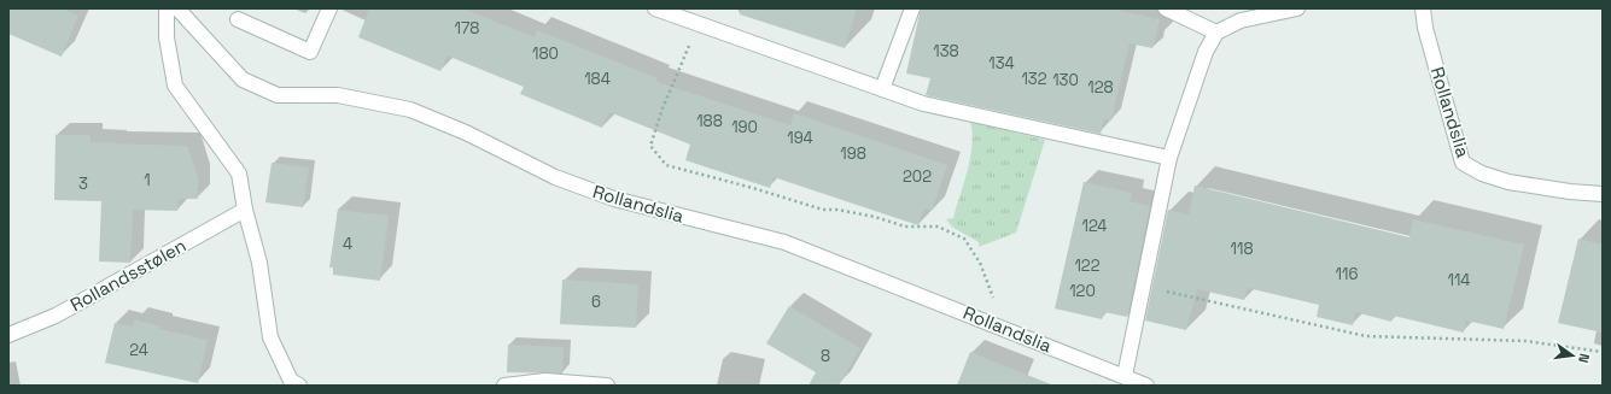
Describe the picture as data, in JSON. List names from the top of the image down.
{
  "streets": {
    "street": ["Rollandslia", "Rollandsstølen"]
  },
  "house_numbers": [
    "178",
    "138",
    "180",
    "134",
    "184",
    "132",
    "130",
    "128",
    "188",
    "190",
    "194",
    "198",
    "202",
    "1",
    "3",
    "124",
    "4",
    "118",
    "122",
    "116",
    "114",
    "120",
    "6",
    "24",
    "8"
  ],
  "north": "right"
}
